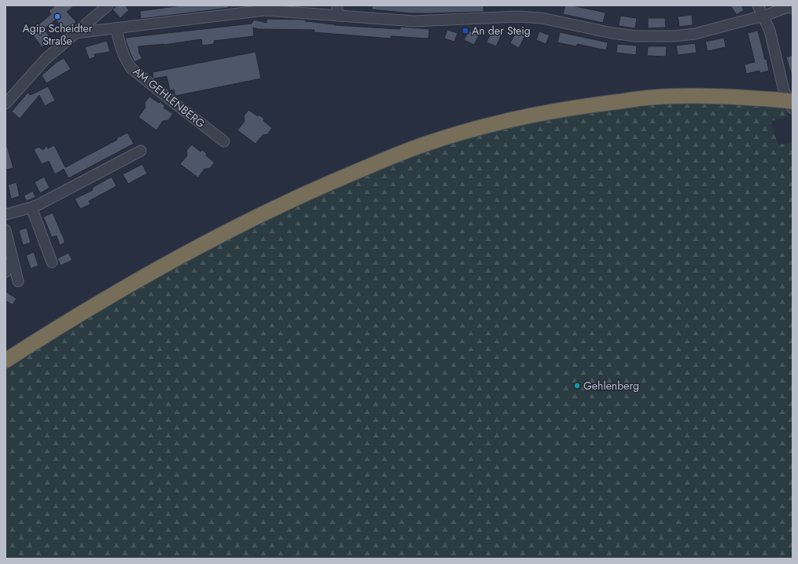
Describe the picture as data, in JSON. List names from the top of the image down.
{
  "streets": {
    "street": ["AM GEHLENBERG"]
  },
  "places": {
    "other": ["Agip Scheidter Straße", "Gehlenberg"],
    "transit": ["An der Steig"]
  }
}
